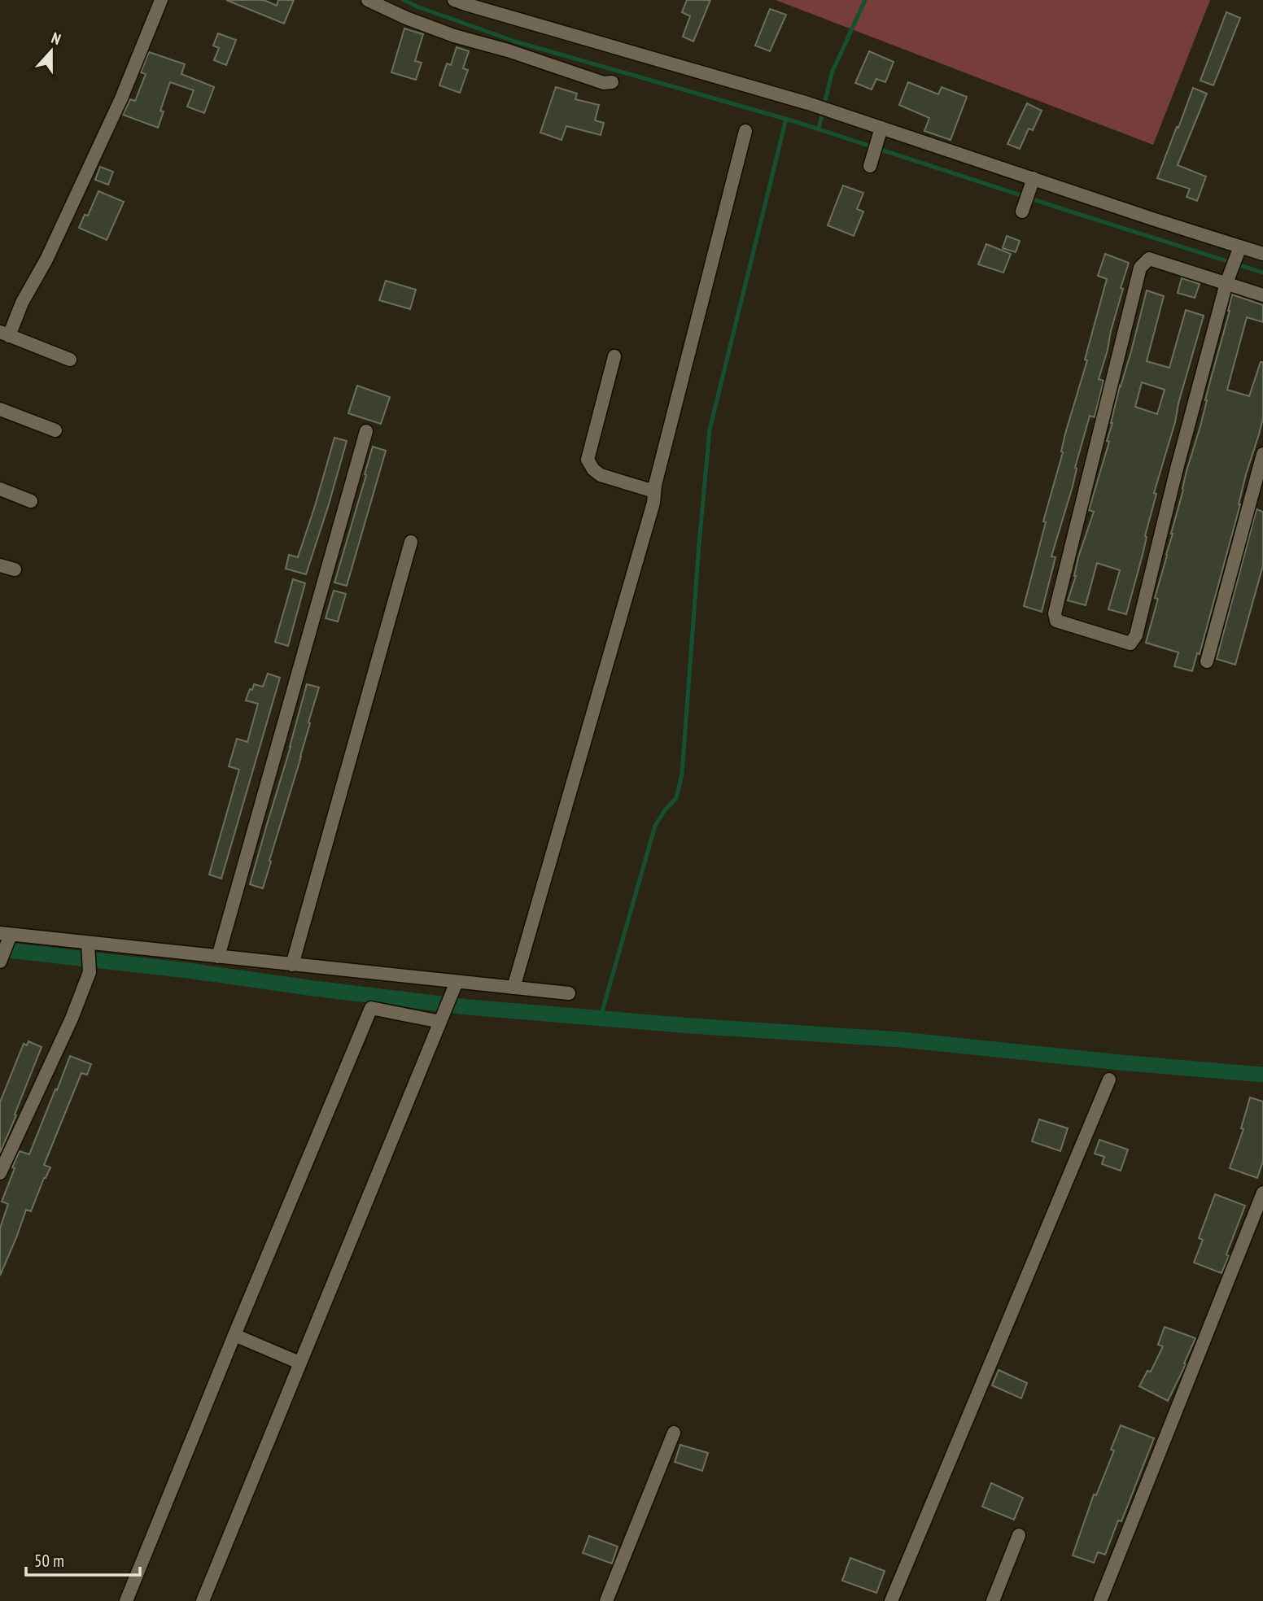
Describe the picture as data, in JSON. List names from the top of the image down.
{
  "scale_bar": "50 m",
  "north": "top"
}
